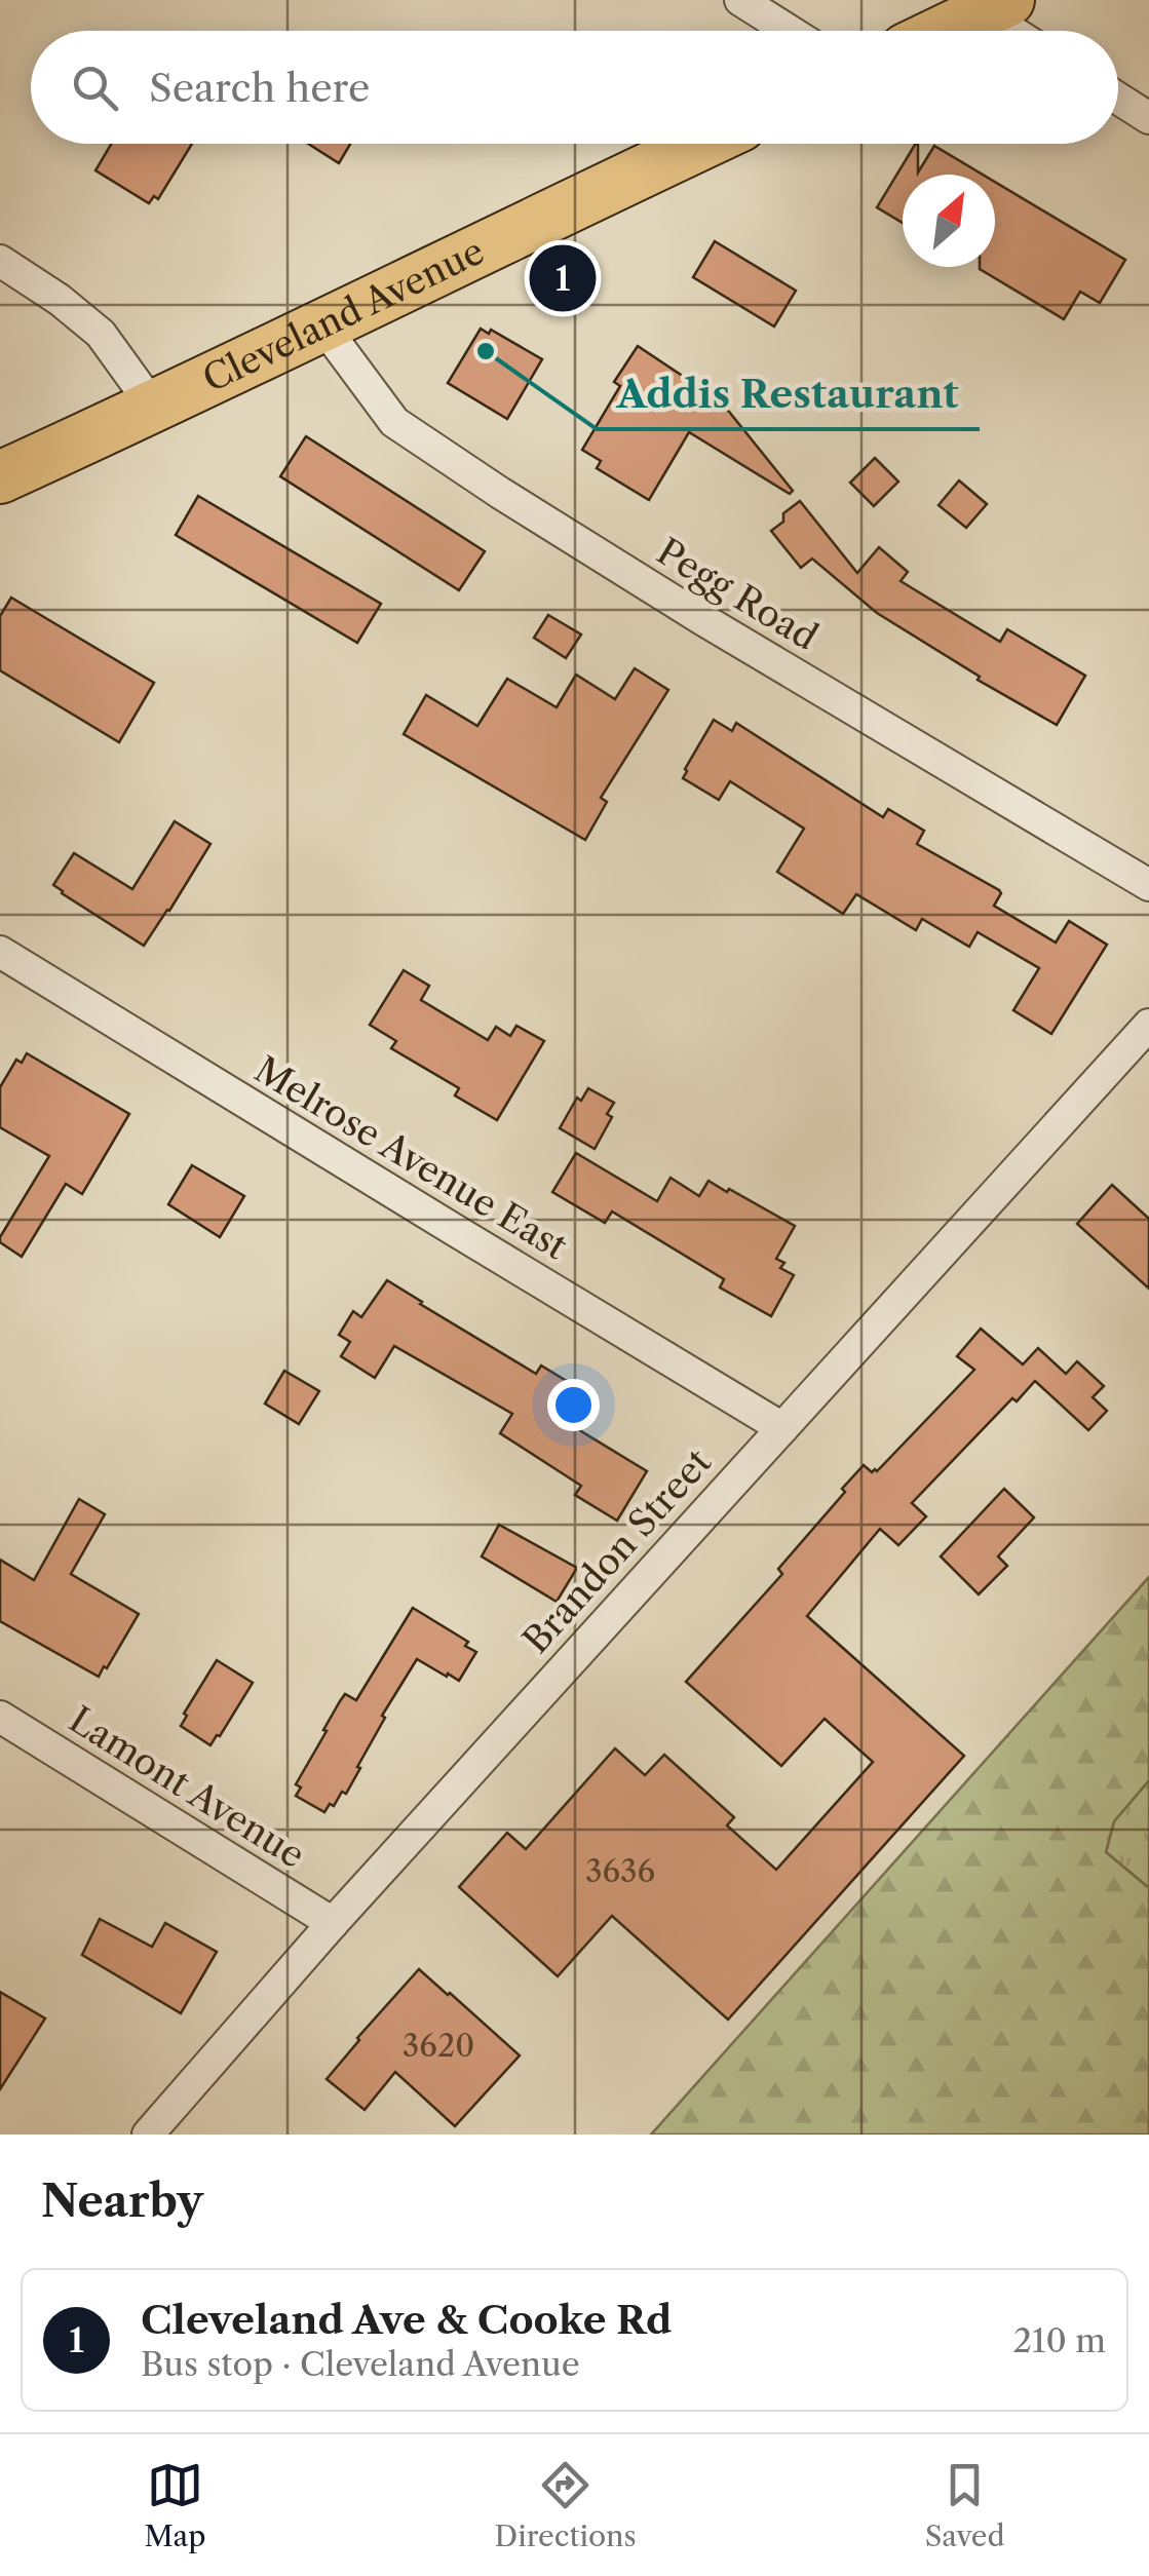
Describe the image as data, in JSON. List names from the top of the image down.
{
  "streets": {
    "main road": ["Cleveland Avenue"],
    "street": [
      "Pegg Road",
      "Melrose Avenue East",
      "Brandon Street",
      "Lamont Avenue"
    ]
  },
  "crossings": [
    ["Cleveland Avenue", "Pegg Road"],
    ["Melrose Avenue East", "Brandon Street"],
    ["Brandon Street", "Lamont Avenue"]
  ],
  "places": ["Addis Restaurant"],
  "house_numbers": ["3636", "3620"],
  "north": "top right",
  "page": {
    "search": "Search here",
    "pins": "1",
    "heading": "Nearby",
    "list": [
      {
        "mark": "1",
        "name": "Cleveland Ave & Cooke Rd",
        "note": "Bus stop · Cleveland Avenue",
        "value": "210 m"
      }
    ],
    "nav": ["Map", "Directions", "Saved"]
  }
}
